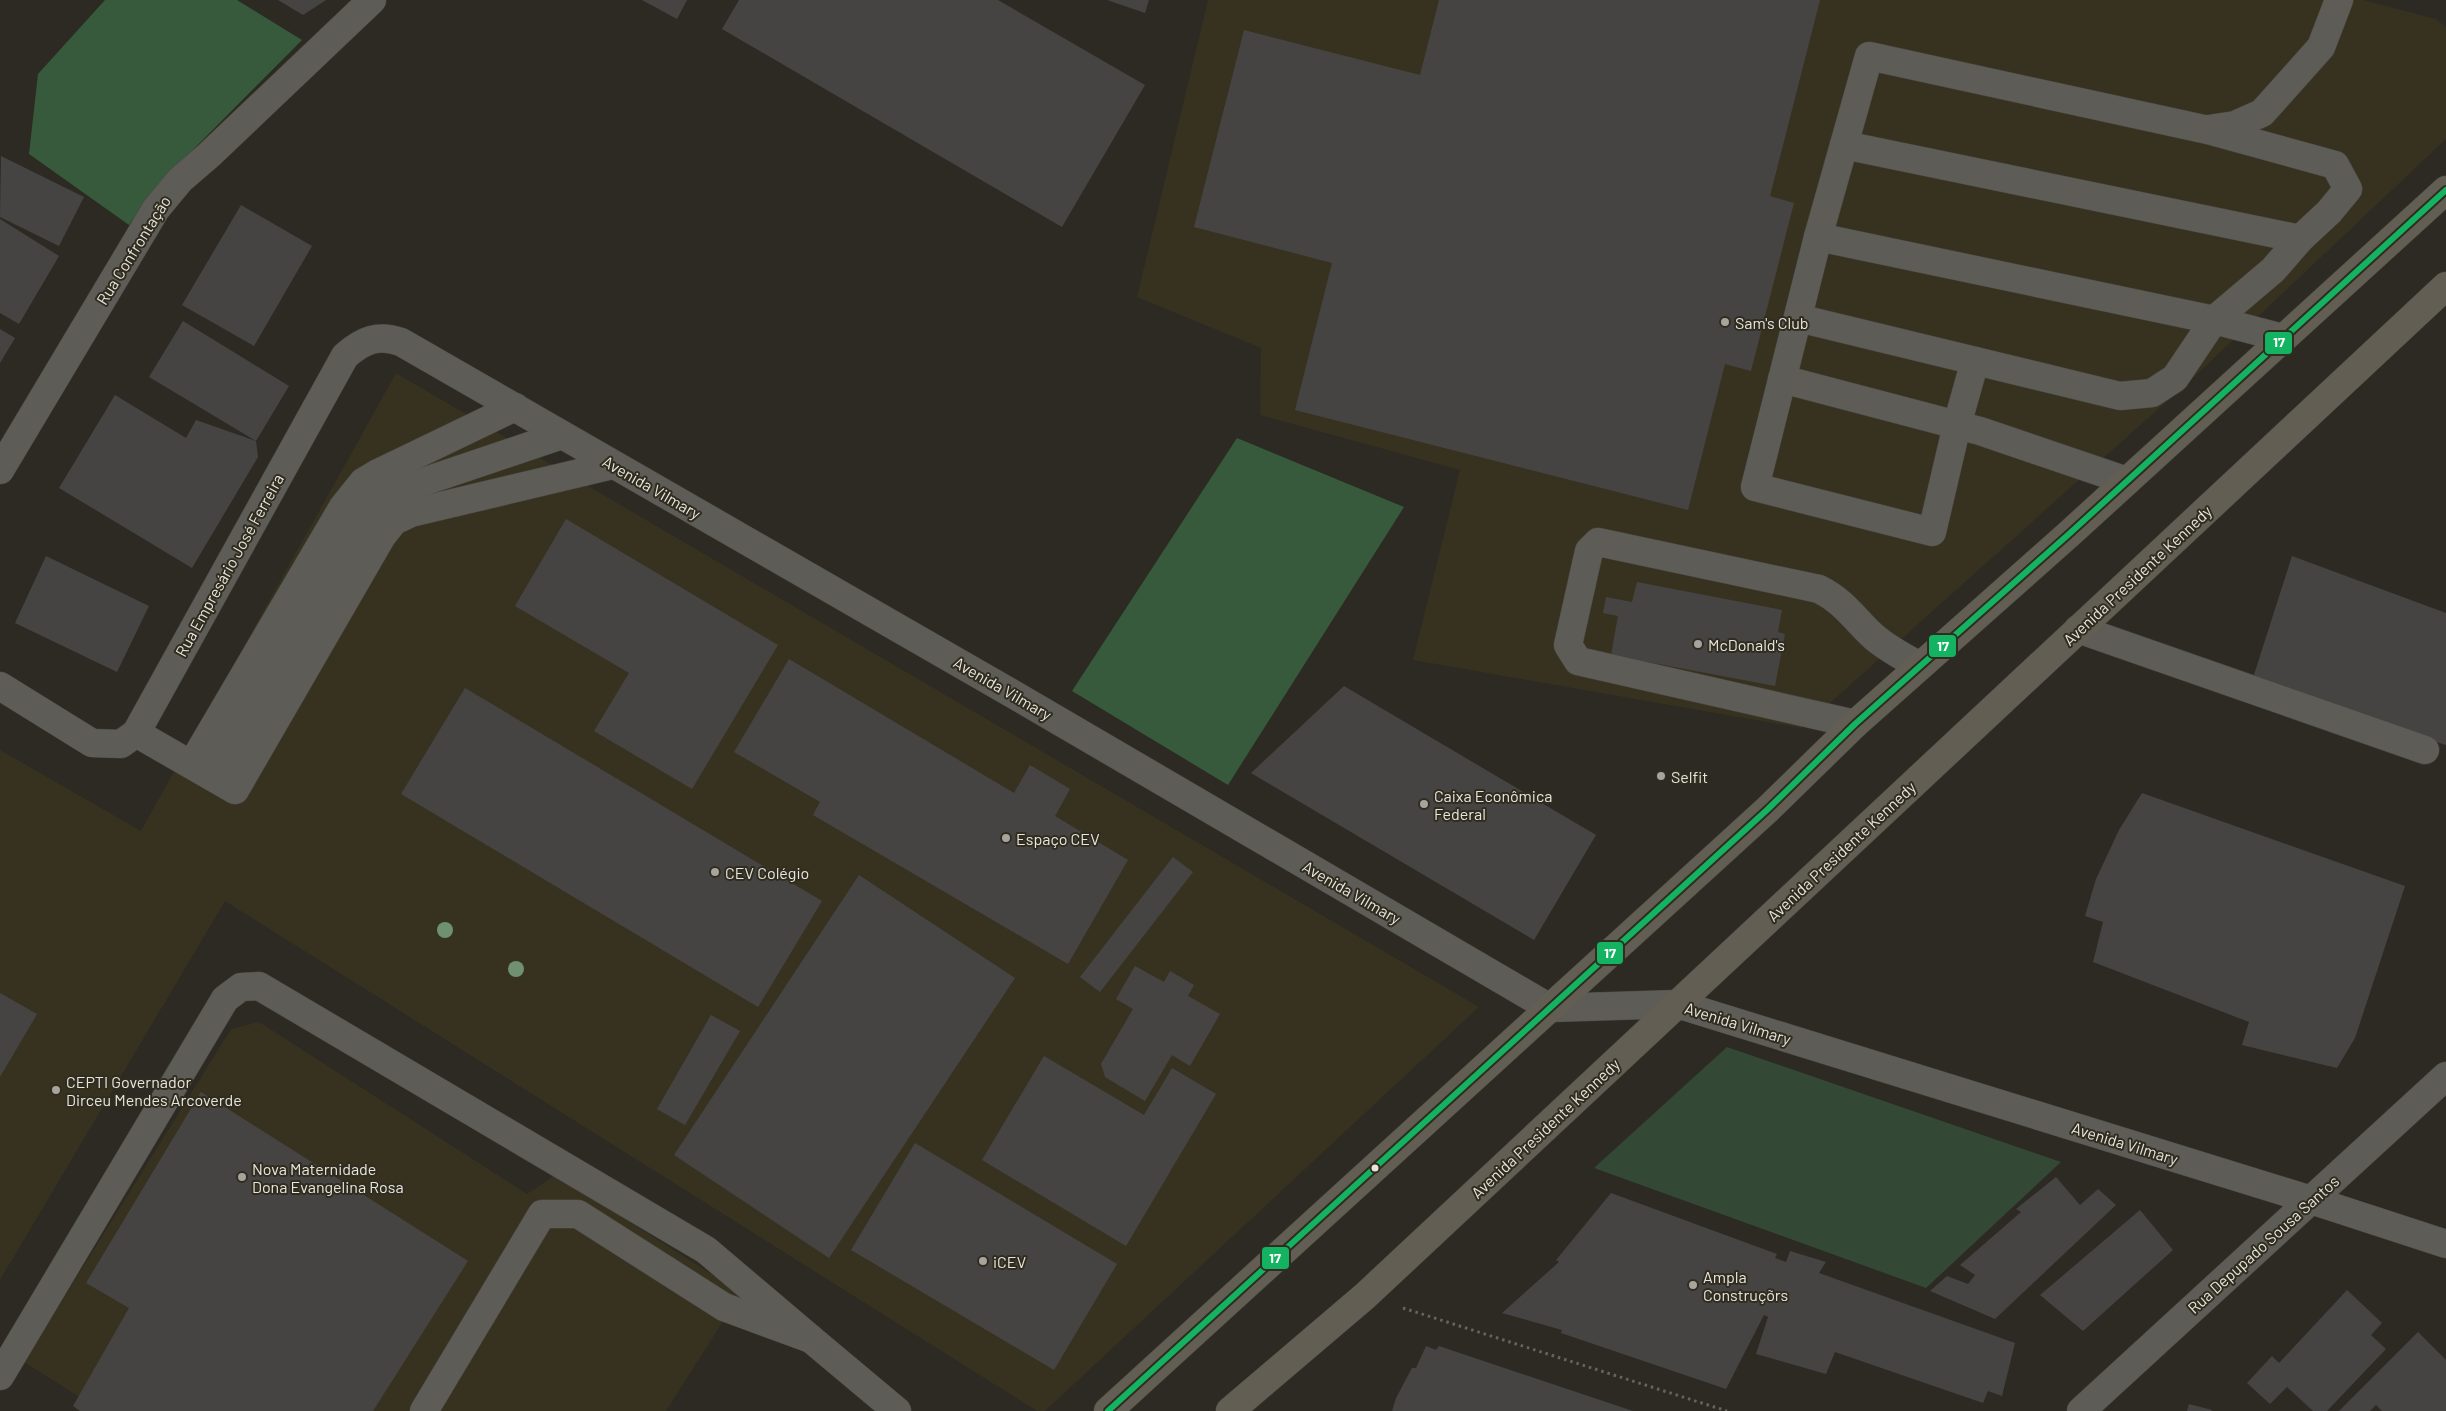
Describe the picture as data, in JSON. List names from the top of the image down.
{
  "streets": {
    "main road": ["Avenida Presidente Kennedy"],
    "street": [
      "Rua Confrontação",
      "Avenida Vilmary",
      "Rua Empresário José Ferreira",
      "Rua Depupado Sousa Santos"
    ]
  },
  "crossings": [
    ["Avenida Vilmary", "Rua Empresário José Ferreira"],
    ["Avenida Vilmary", "Avenida Presidente Kennedy"],
    ["Avenida Vilmary", "Rua Depupado Sousa Santos"]
  ],
  "places": [
    "Sam's Club",
    "McDonald's",
    "Selfit",
    "Caixa Econômica Federal",
    "Espaço CEV",
    "CEV Colégio",
    "CEPTI Governador Dirceu Mendes Arcoverde",
    "Nova Maternidade Dona Evangelina Rosa",
    "iCEV",
    "Ampla Construçõrs"
  ],
  "lines": ["transit line 17"]
}
